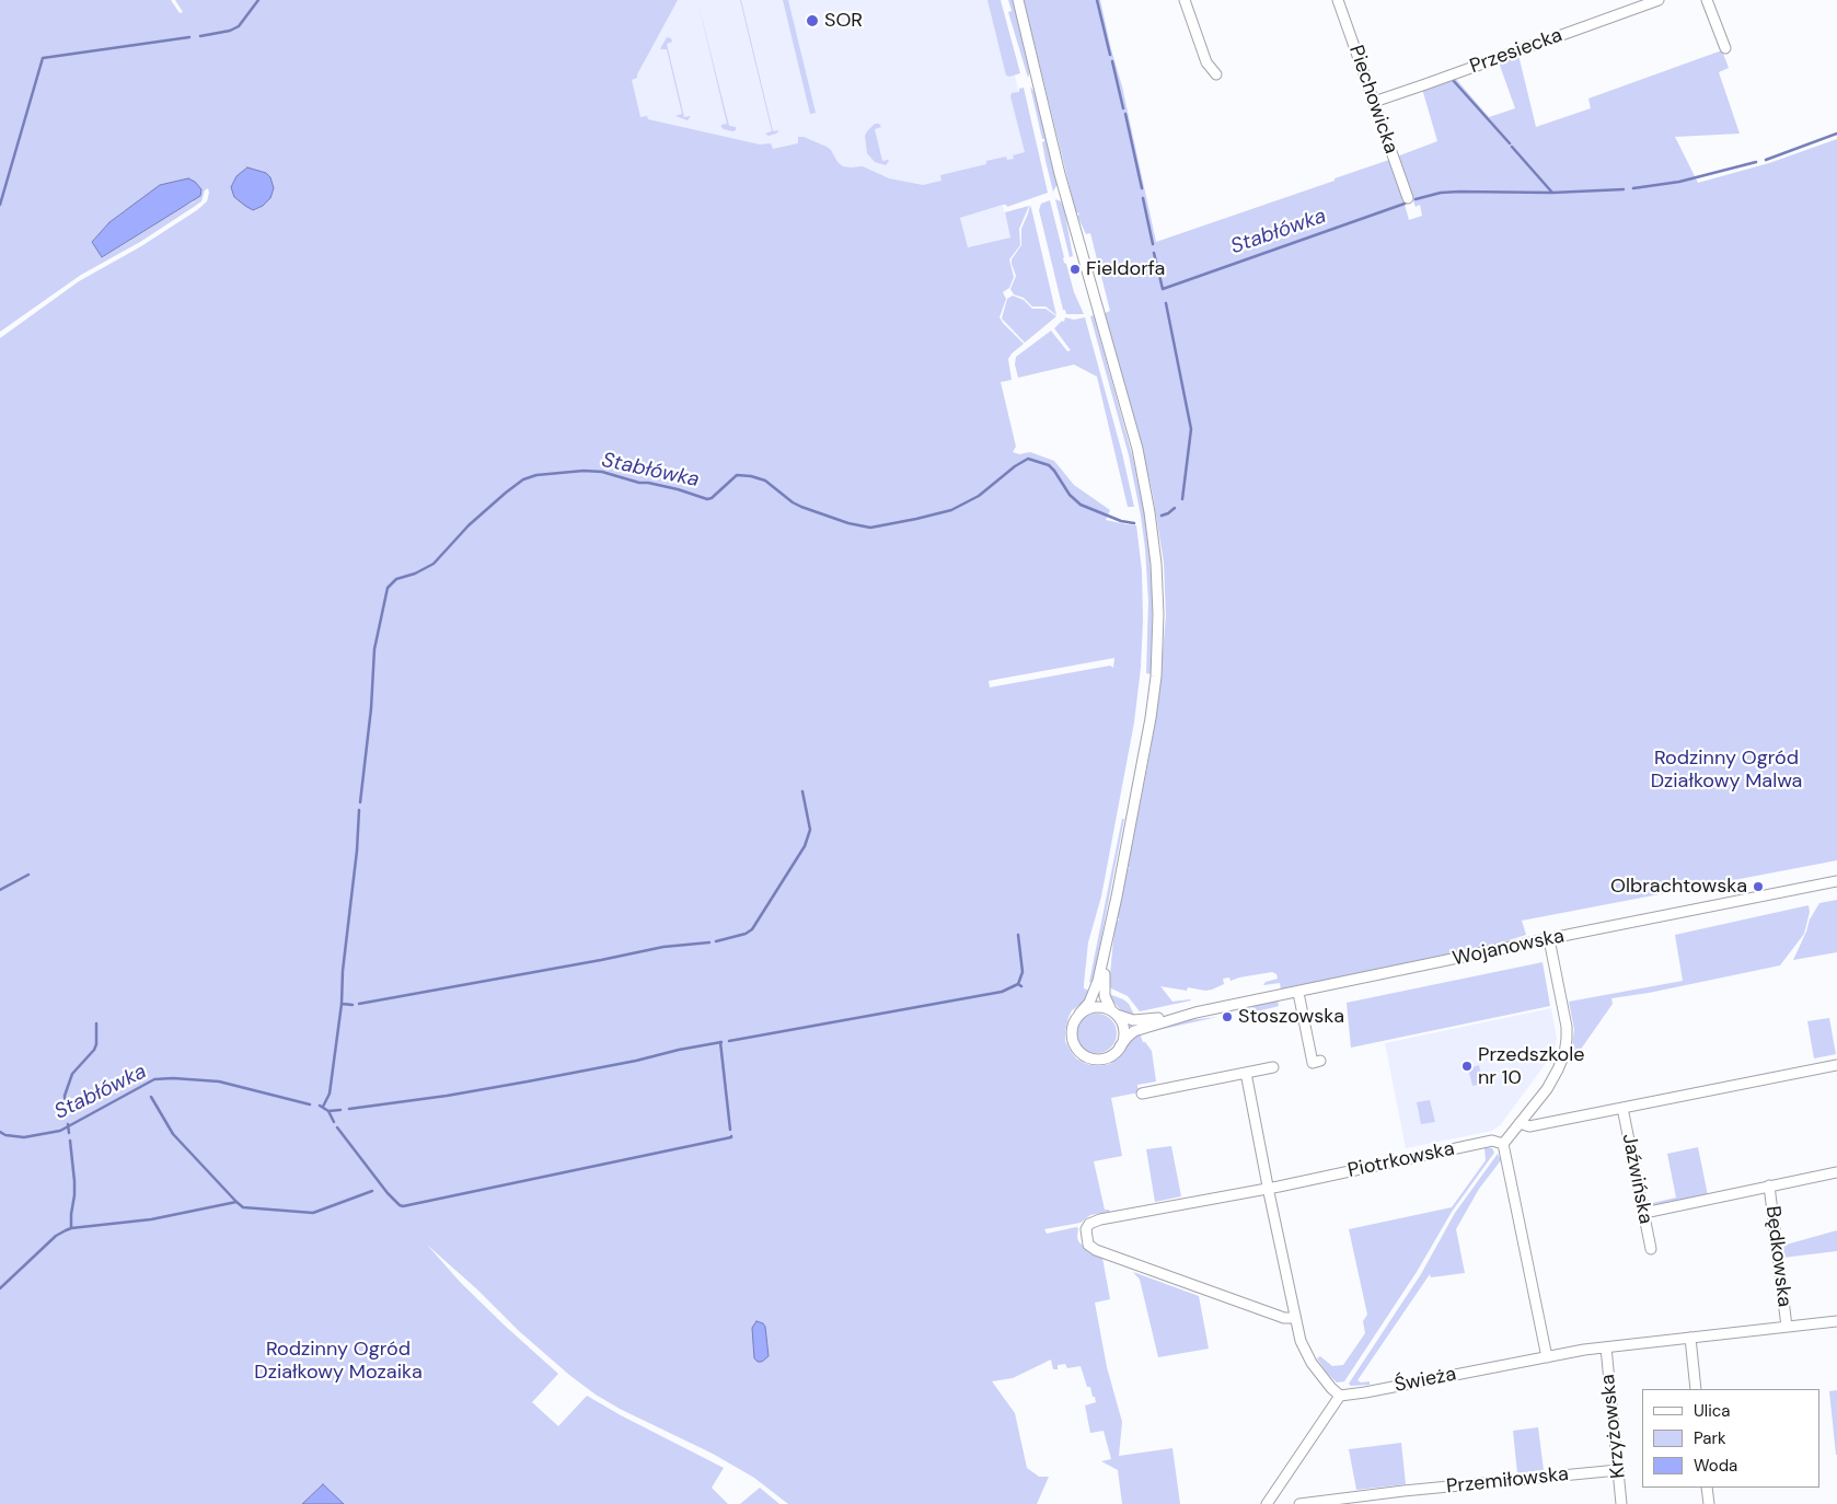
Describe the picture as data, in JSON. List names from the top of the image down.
{
  "streets": {
    "street": [
      "Przesiecka",
      "Piechowicka",
      "Wojanowska",
      "Piotrkowska",
      "Jaźwińska",
      "Będkowska",
      "Świeża",
      "Krzyżowska",
      "Przemiłowska"
    ]
  },
  "crossings": [
    ["Przesiecka", "Piechowicka"],
    ["Jaźwińska", "Będkowska"],
    ["Będkowska", "Świeża"],
    ["Świeża", "Krzyżowska"],
    ["Krzyżowska", "Przemiłowska"]
  ],
  "water": ["Stabłówka"],
  "parks": ["Rodzinny Ogród Działkowy Malwa", "Rodzinny Ogród Działkowy Mozaika"],
  "places": [
    "SOR",
    "Fieldorfa",
    "Olbrachtowska",
    "Stoszowska",
    "Przedszkole nr 10"
  ],
  "legend": ["Ulica", "Park", "Woda"]
}
